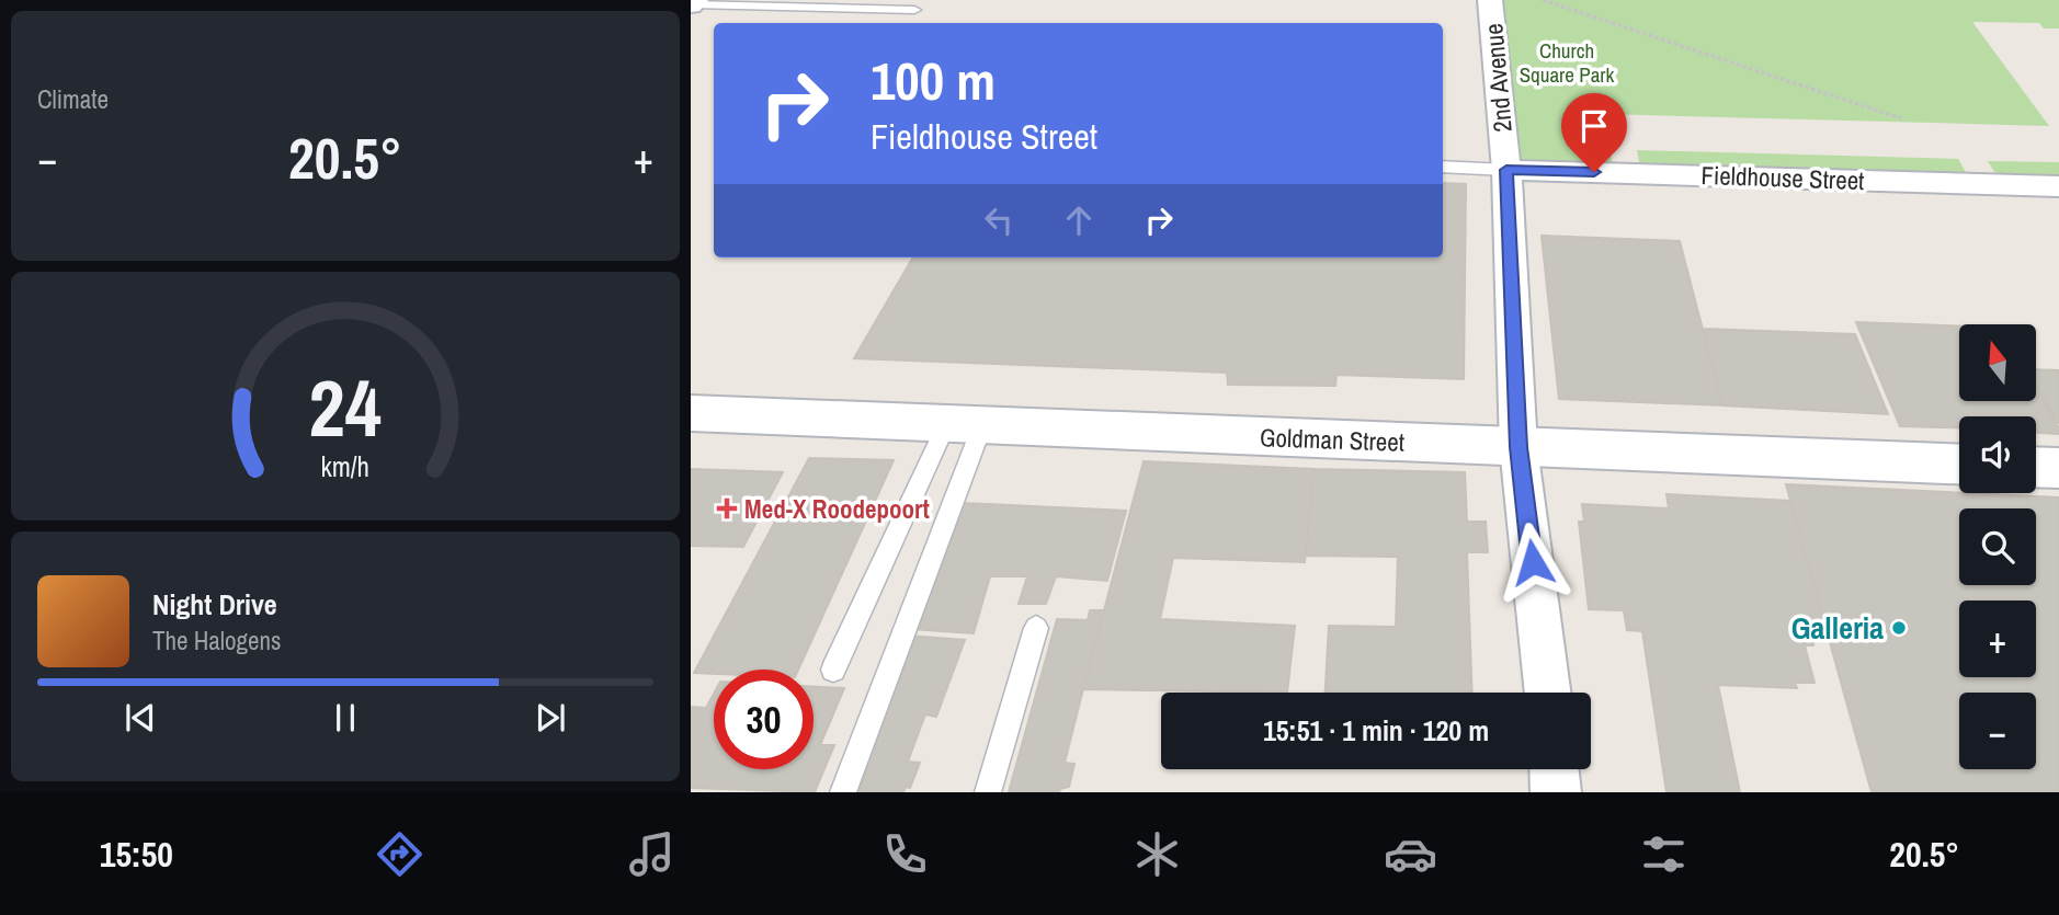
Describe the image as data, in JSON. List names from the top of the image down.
{
  "streets": {
    "street": ["2nd Avenue", "Fieldhouse Street", "Goldman Street"]
  },
  "crossings": [
    ["2nd Avenue", "Fieldhouse Street"],
    ["2nd Avenue", "Goldman Street"]
  ],
  "parks": ["Church Square Park"],
  "places": {
    "health": ["Med-X Roodepoort"],
    "other": ["Galleria"]
  },
  "north": "top",
  "page": {
    "tile": "Climate",
    "turn": ["100 m", "Fieldhouse Street"],
    "heat": ["−", "20.5°", "+"],
    "map_buttons": ["+", "−"],
    "song": ["Night Drive", "The Halogens"],
    "limit": "30",
    "trip": "15:51 · 1 min · 120 m",
    "tabs": ["15:50", "20.5°"],
    "gauge": ["24", "km/h"]
  }
}
